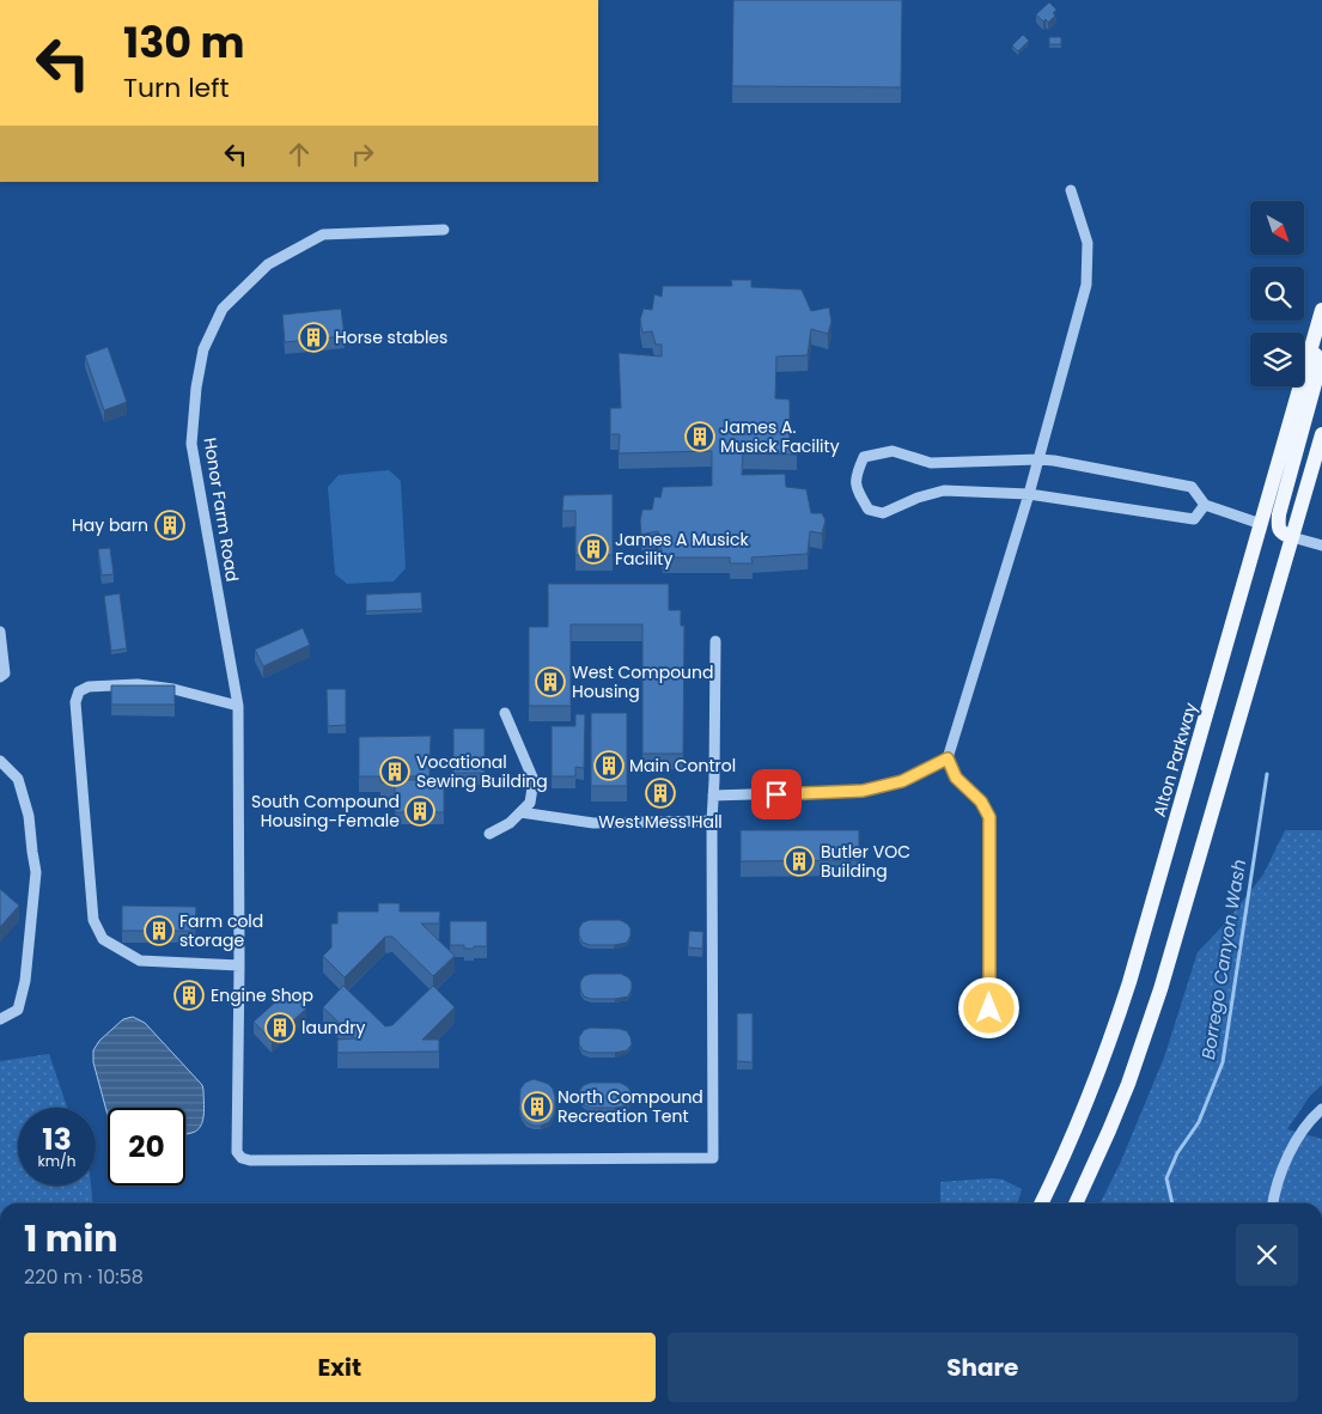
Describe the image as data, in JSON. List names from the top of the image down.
{
  "streets": {
    "main road": ["Alton Parkway"],
    "street": ["Honor Farm Road"]
  },
  "water": ["Borrego Canyon Wash"],
  "places": {
    "building": [
      "Horse stables",
      "James A. Musick Facility",
      "Hay barn",
      "James A Musick Facility",
      "West Compound Housing",
      "Main Control",
      "Vocational Sewing Building",
      "West Mess Hall",
      "South Compound Housing-Female",
      "Butler VOC Building",
      "Farm cold storage",
      "Engine Shop",
      "laundry",
      "North Compound Recreation Tent"
    ]
  },
  "north": "bottom right",
  "page": {
    "turn": ["130 m", "Turn left"],
    "speed": "13 km/h",
    "limit": "20",
    "heading": ["1 min", "220 m · 10:58"],
    "buttons": ["Exit", "Share"]
  }
}
